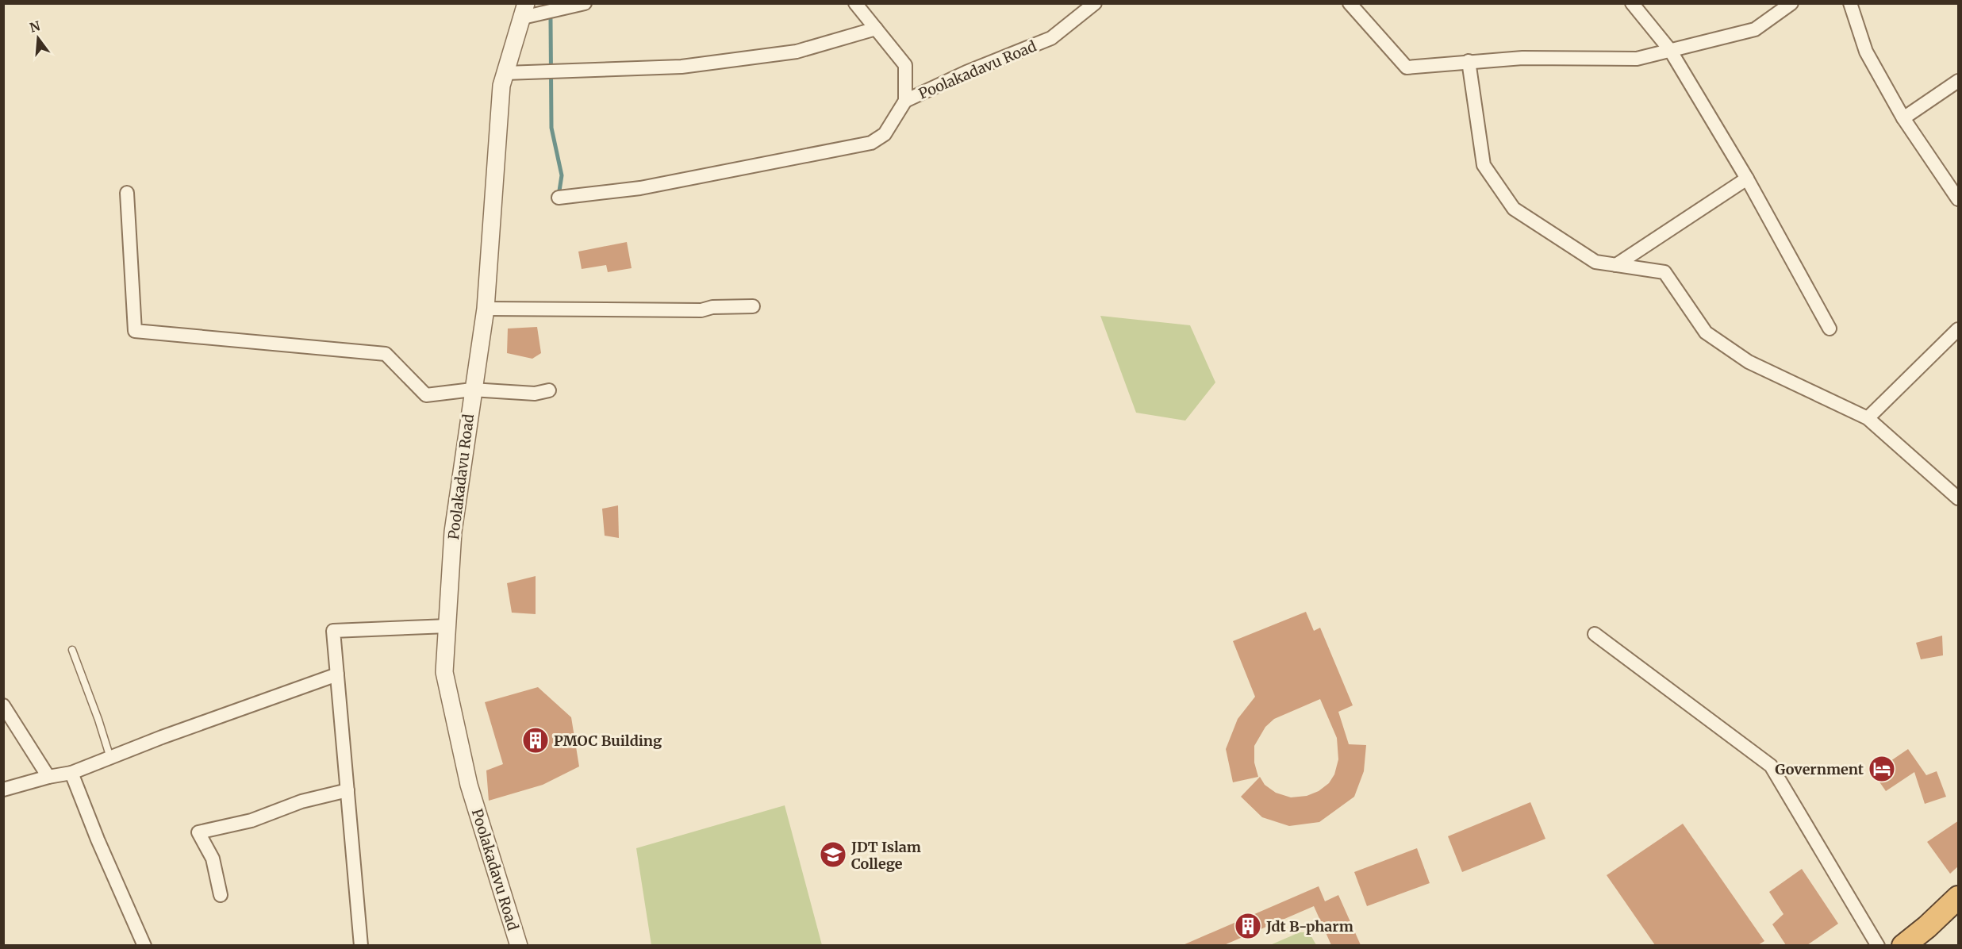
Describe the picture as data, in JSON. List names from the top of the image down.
{
  "streets": {
    "street": ["Poolakadavu Road"]
  },
  "places": {
    "building": ["PMOC Building", "Jdt B-pharm"],
    "hotel": ["Government"],
    "school or university": ["JDT Islam College"]
  },
  "north": "top"
}
